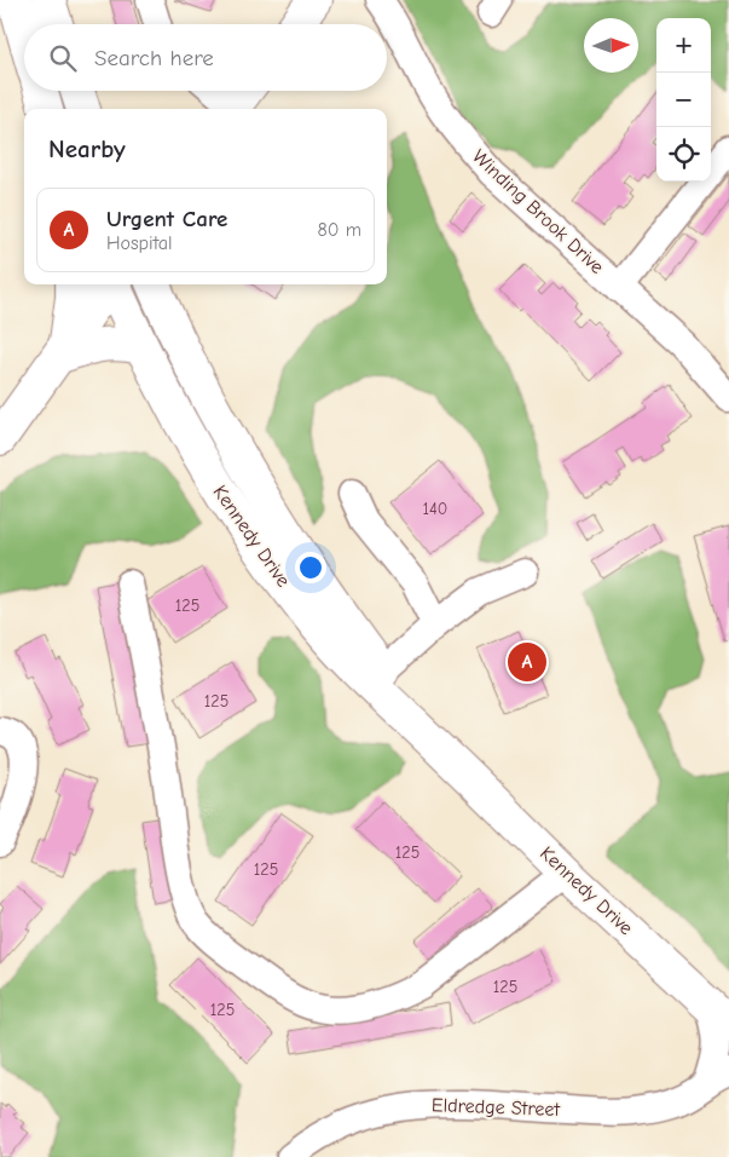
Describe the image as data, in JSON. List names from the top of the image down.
{
  "streets": {
    "main road": ["Kennedy Drive"],
    "street": ["Winding Brook Drive", "Eldredge Street"]
  },
  "crossings": [
    ["Kennedy Drive", "Eldredge Street"]
  ],
  "house_numbers": [
    "140",
    "125",
    "125",
    "125",
    "125",
    "125",
    "125"
  ],
  "north": "right",
  "page": {
    "map_buttons": ["+", "−"],
    "search": "Search here",
    "heading": "Nearby",
    "list": [
      {
        "mark": "A",
        "name": "Urgent Care",
        "note": "Hospital",
        "value": "80 m"
      }
    ],
    "pins": "A"
  }
}
